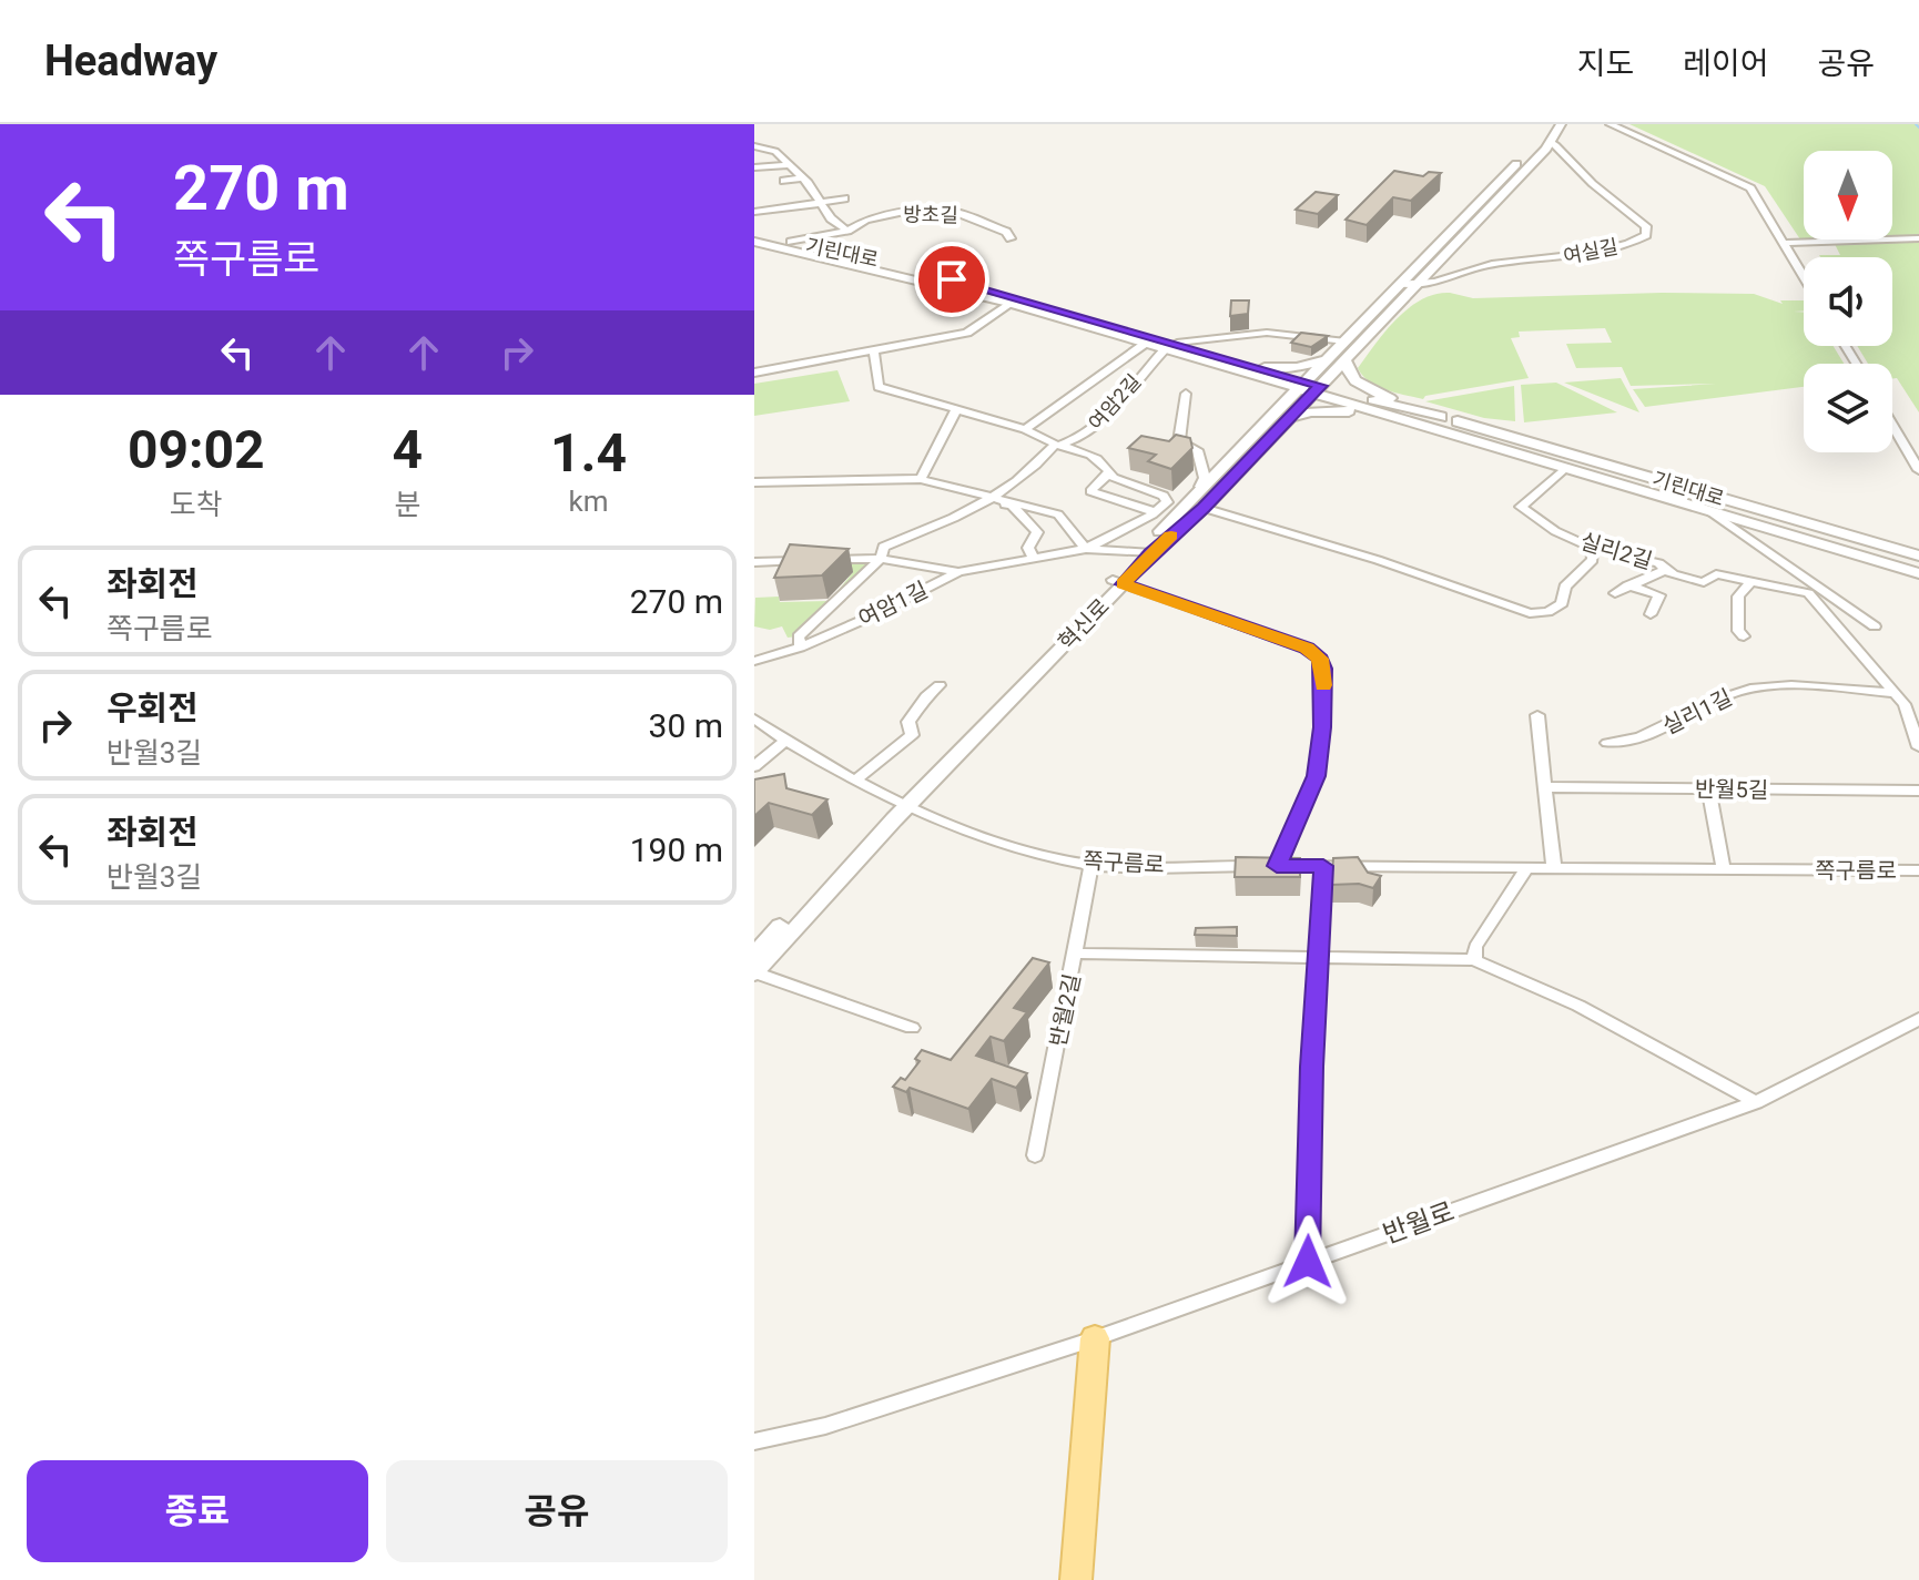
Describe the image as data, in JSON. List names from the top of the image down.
{
  "streets": {
    "street": [
      "방초길",
      "여실길",
      "기린대로",
      "여암2길",
      "실리2길",
      "여암1길",
      "혁신로",
      "실리1길",
      "반월5길",
      "쪽구름로",
      "반월2길",
      "반월로"
    ]
  },
  "crossings": [
    ["방초길", "기린대로"],
    ["여실길", "혁신로"],
    ["기린대로", "여암2길"],
    ["기린대로", "실리2길"],
    ["기린대로", "혁신로"],
    ["여암2길", "여암1길"],
    ["여암1길", "혁신로"],
    ["혁신로", "쪽구름로"],
    ["쪽구름로", "반월2길"]
  ],
  "north": "bottom",
  "page": {
    "header": "Headway",
    "nav": ["지도", "레이어", "공유"],
    "turn": ["270 m", "쪽구름로"],
    "eta": [
      "09:02",
      "도착",
      "4",
      "분",
      "1.4",
      "km"
    ],
    "list": [
      {
        "name": "좌회전",
        "note": "쪽구름로",
        "value": "270 m"
      },
      {
        "name": "우회전",
        "note": "반월3길",
        "value": "30 m"
      },
      {
        "name": "좌회전",
        "note": "반월3길",
        "value": "190 m"
      }
    ],
    "buttons": ["종료", "공유"]
  }
}
